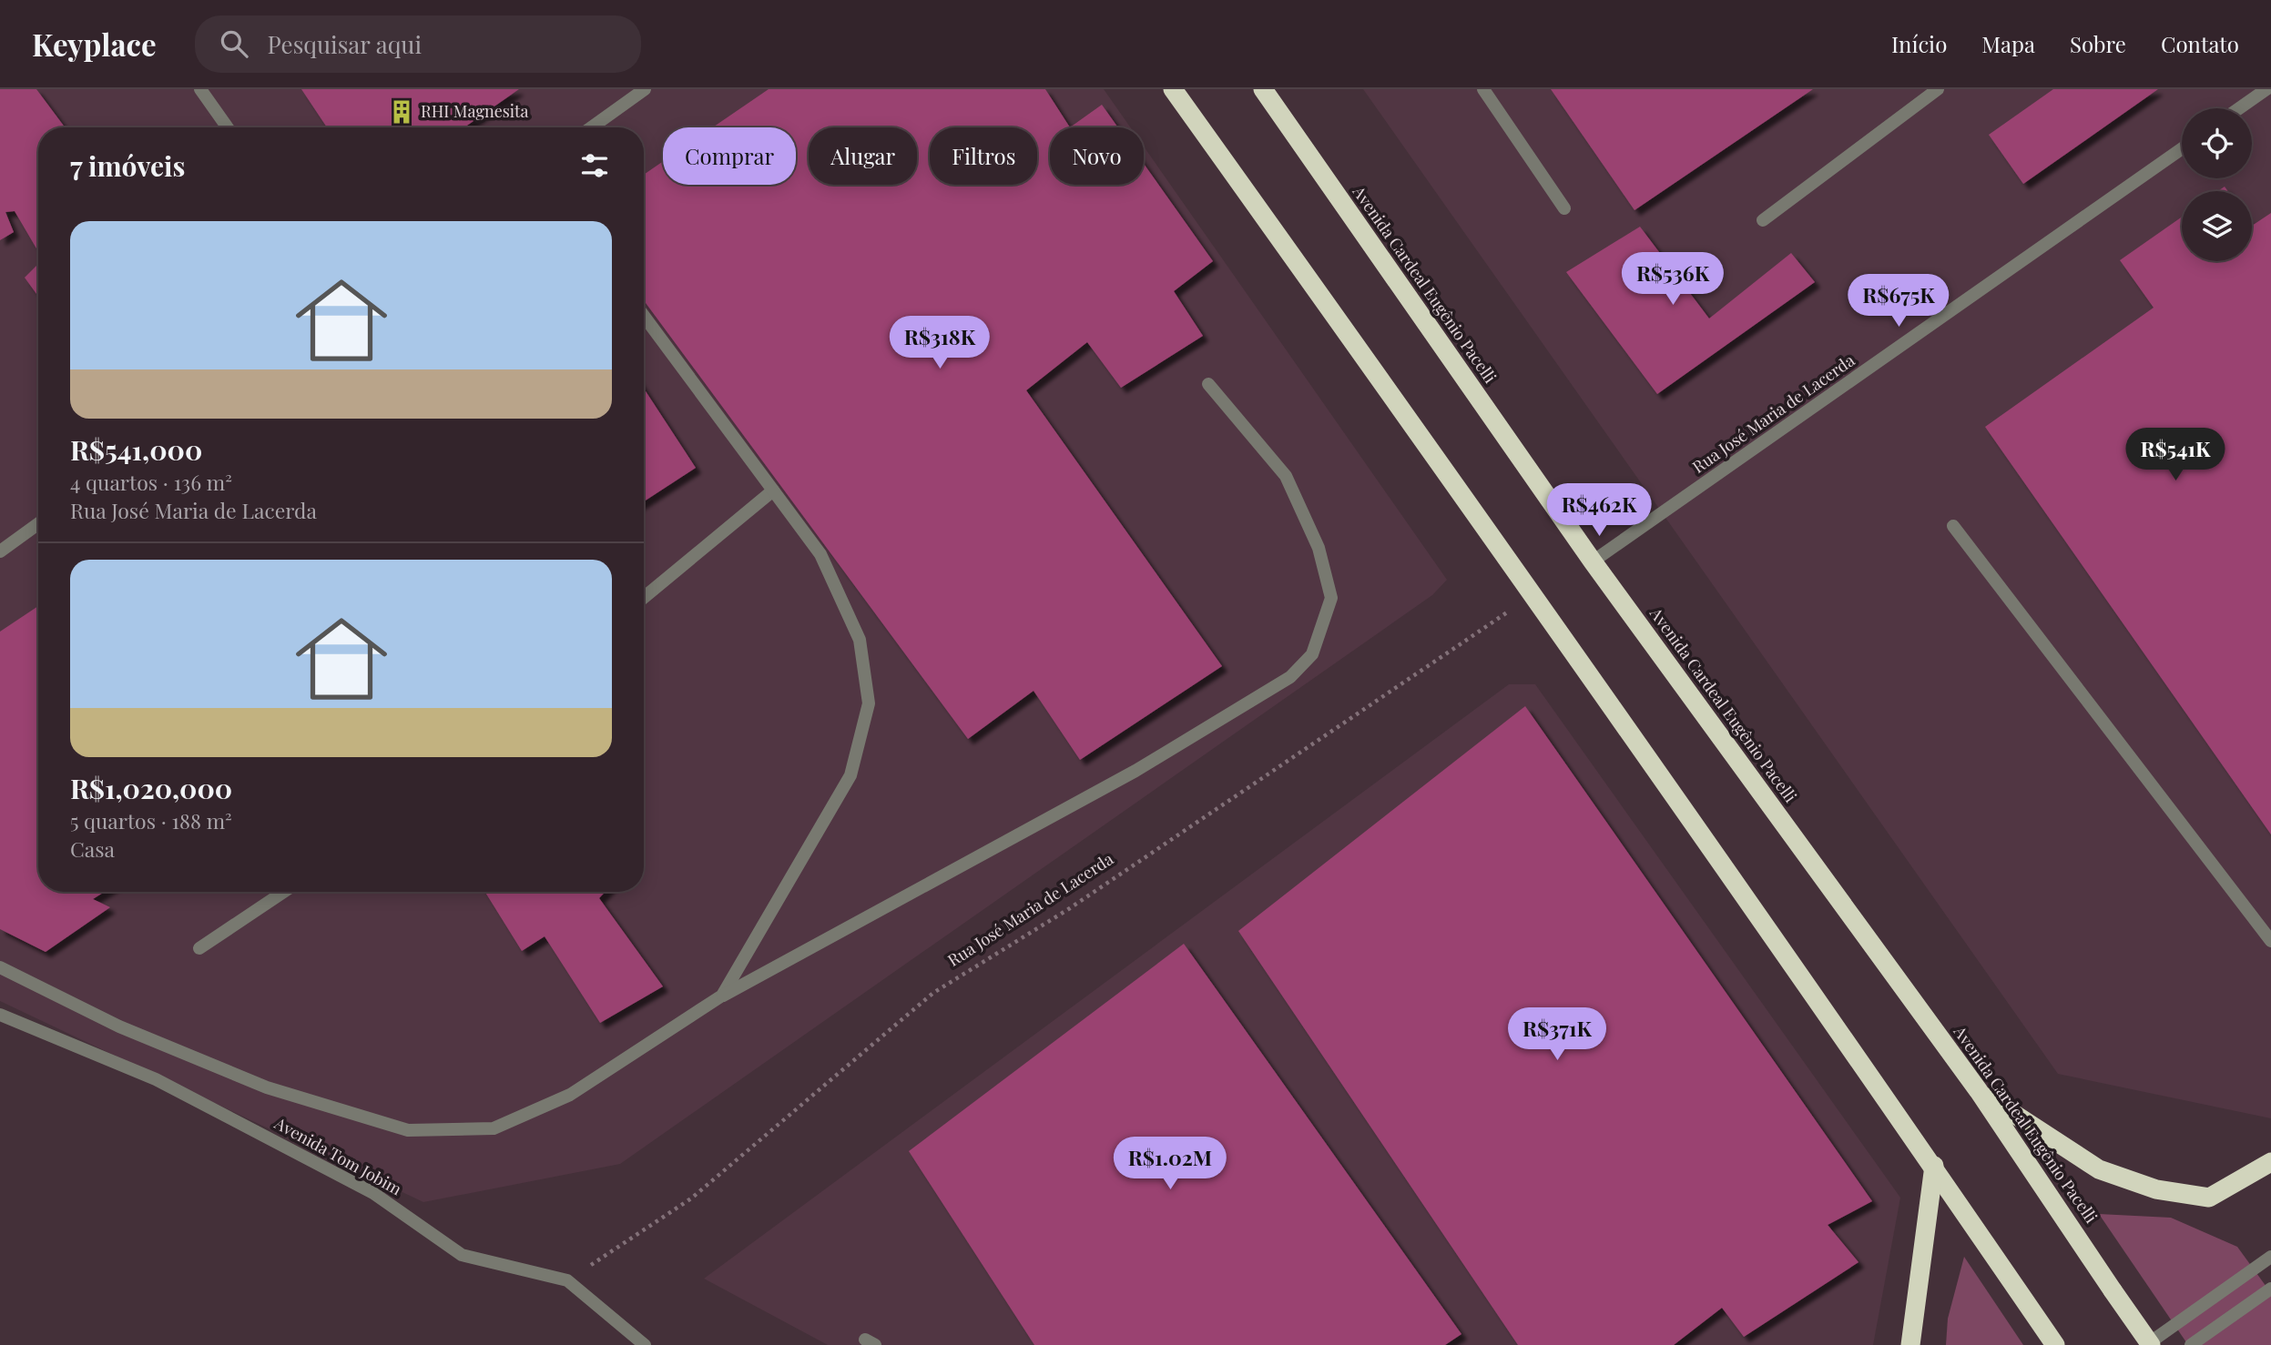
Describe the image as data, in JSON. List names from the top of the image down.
{
  "streets": {
    "highway": ["Avenida Cardeal Eugênio Pacelli"],
    "street": ["Rua José Maria de Lacerda", "Avenida Tom Jobim"]
  },
  "crossings": [
    ["Avenida Cardeal Eugênio Pacelli", "Rua José Maria de Lacerda"],
    ["Rua José Maria de Lacerda", "Avenida Tom Jobim"]
  ],
  "places": {
    "building": ["RHI Magnesita"]
  },
  "page": {
    "header": "Keyplace",
    "search": "Pesquisar aqui",
    "nav": [
      "Início",
      "Mapa",
      "Sobre",
      "Contato"
    ],
    "chip": [
      "Comprar",
      "Alugar",
      "Filtros",
      "Novo"
    ],
    "heading": "7 imóveis",
    "list": [
      {
        "name": "R$541,000",
        "note": "4 quartos · 136 m² · Rua José Maria de Lacerda"
      },
      {
        "name": "R$1,020,000",
        "note": "5 quartos · 188 m² · Casa"
      }
    ],
    "price": [
      "R$536K",
      "R$675K",
      "R$318K",
      "R$541K",
      "R$462K",
      "R$371K",
      "R$1.02M"
    ]
  }
}
